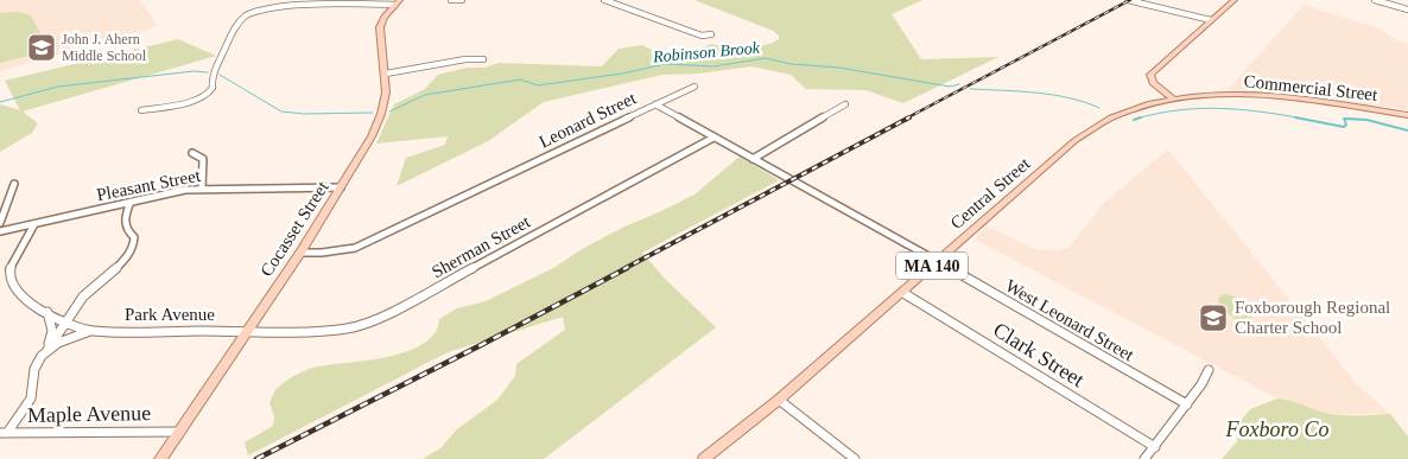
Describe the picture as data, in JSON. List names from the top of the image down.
{
  "streets": {
    "main road": [
      "Commercial Street",
      "Central Street",
      "Cocasset Street",
      "MA 140"
    ],
    "street": [
      "Leonard Street",
      "Pleasant Street",
      "Sherman Street",
      "Park Avenue",
      "West Leonard Street",
      "Clark Street",
      "Maple Avenue"
    ]
  },
  "crossings": [
    ["Commercial Street", "Central Street"],
    ["Leonard Street", "Central Street"],
    ["Leonard Street", "Cocasset Street"],
    ["Leonard Street", "Sherman Street"],
    ["Leonard Street", "West Leonard Street"],
    ["Pleasant Street", "Cocasset Street"],
    ["Pleasant Street", "Park Avenue"],
    ["Central Street", "West Leonard Street"],
    ["Central Street", "Clark Street"],
    ["Cocasset Street", "Sherman Street"],
    ["Cocasset Street", "Park Avenue"],
    ["Cocasset Street", "Maple Avenue"],
    ["Sherman Street", "Park Avenue"]
  ],
  "water": ["Robinson Brook"],
  "parks": ["Foxboro Co"],
  "places": {
    "school or university": ["John J. Ahern Middle School", "Foxborough Regional Charter School"]
  }
}
